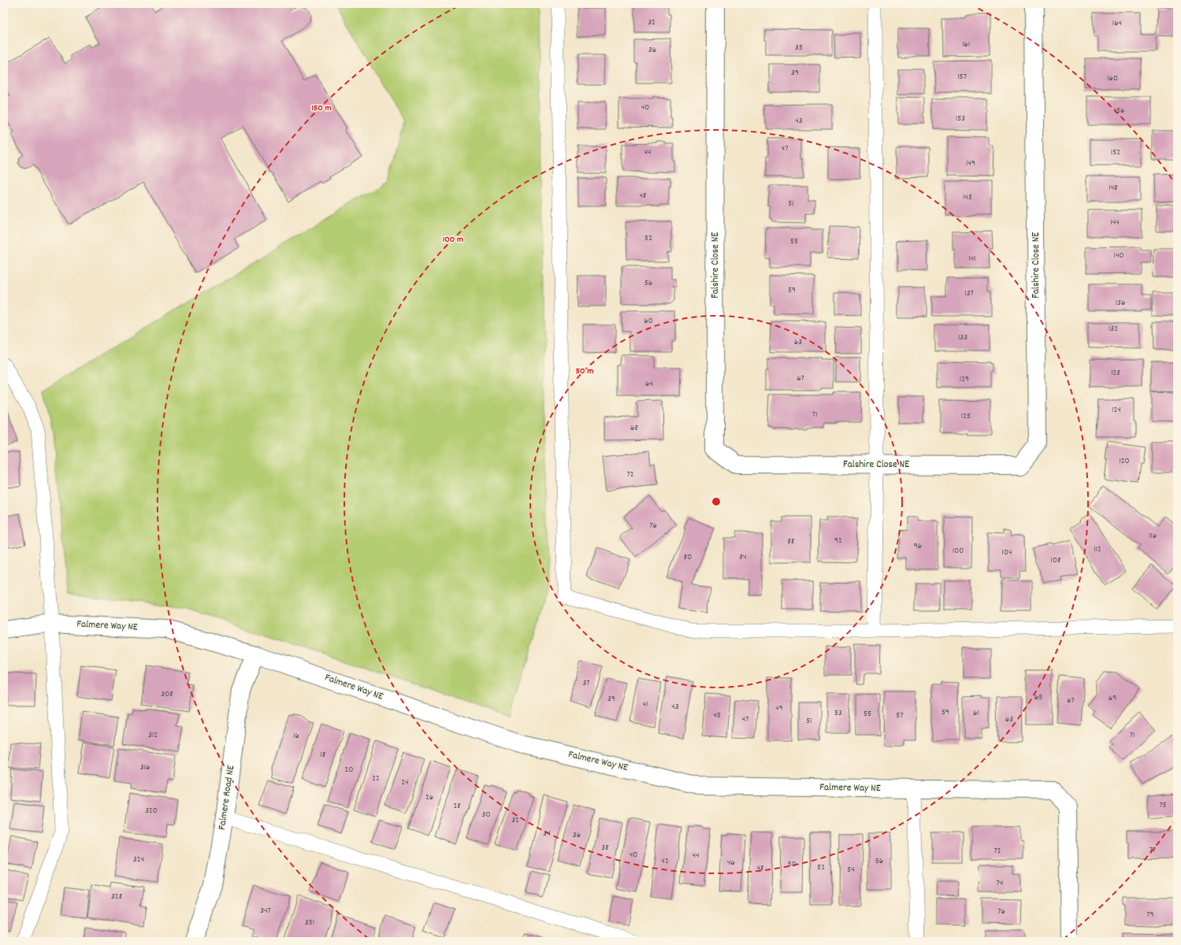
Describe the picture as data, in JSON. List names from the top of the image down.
{
  "streets": {
    "street": ["Falshire Close NE", "Falmere Way NE", "Falmere Road NE"]
  },
  "crossings": [
    ["Falmere Way NE", "Falmere Road NE"]
  ],
  "house_numbers": [
    "32",
    "164",
    "161",
    "35",
    "36",
    "39",
    "157",
    "160",
    "40",
    "156",
    "153",
    "43",
    "47",
    "44",
    "152",
    "149",
    "148",
    "48",
    "145",
    "51",
    "144",
    "52",
    "55",
    "140",
    "141",
    "56",
    "59",
    "137",
    "136",
    "60",
    "132",
    "133",
    "63",
    "128",
    "67",
    "129",
    "64",
    "124",
    "71",
    "125",
    "68",
    "120",
    "72",
    "76",
    "116",
    "92",
    "88",
    "96",
    "112",
    "100",
    "104",
    "80",
    "84",
    "108",
    "37",
    "308",
    "65",
    "69",
    "39",
    "67",
    "41",
    "43",
    "49",
    "59",
    "53",
    "61",
    "55",
    "45",
    "57",
    "47",
    "63",
    "51",
    "312",
    "71",
    "16",
    "18",
    "316",
    "20",
    "22",
    "24",
    "26",
    "75",
    "28",
    "320",
    "30",
    "32",
    "34",
    "36",
    "38",
    "77",
    "72",
    "40",
    "44",
    "324",
    "42",
    "56",
    "46",
    "50",
    "52",
    "48",
    "54",
    "74",
    "328",
    "347",
    "76",
    "79",
    "351"
  ],
  "rings": ["150 m", "100 m", "50 m"]
}
